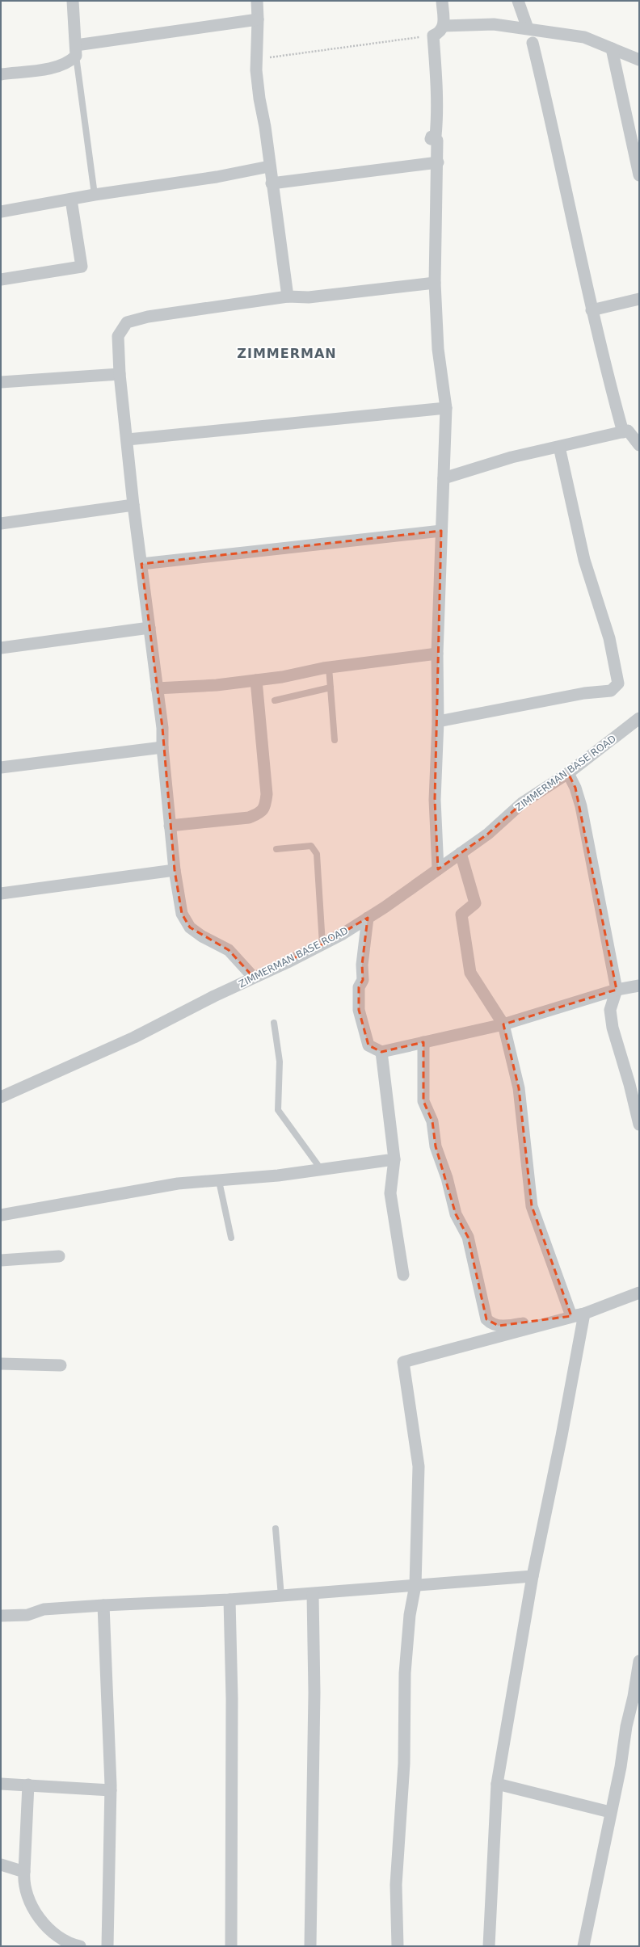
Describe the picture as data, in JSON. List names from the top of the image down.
{
  "streets": {
    "street": ["ZIMMERMAN BASE ROAD"]
  },
  "districts": ["ZIMMERMAN"]
}
